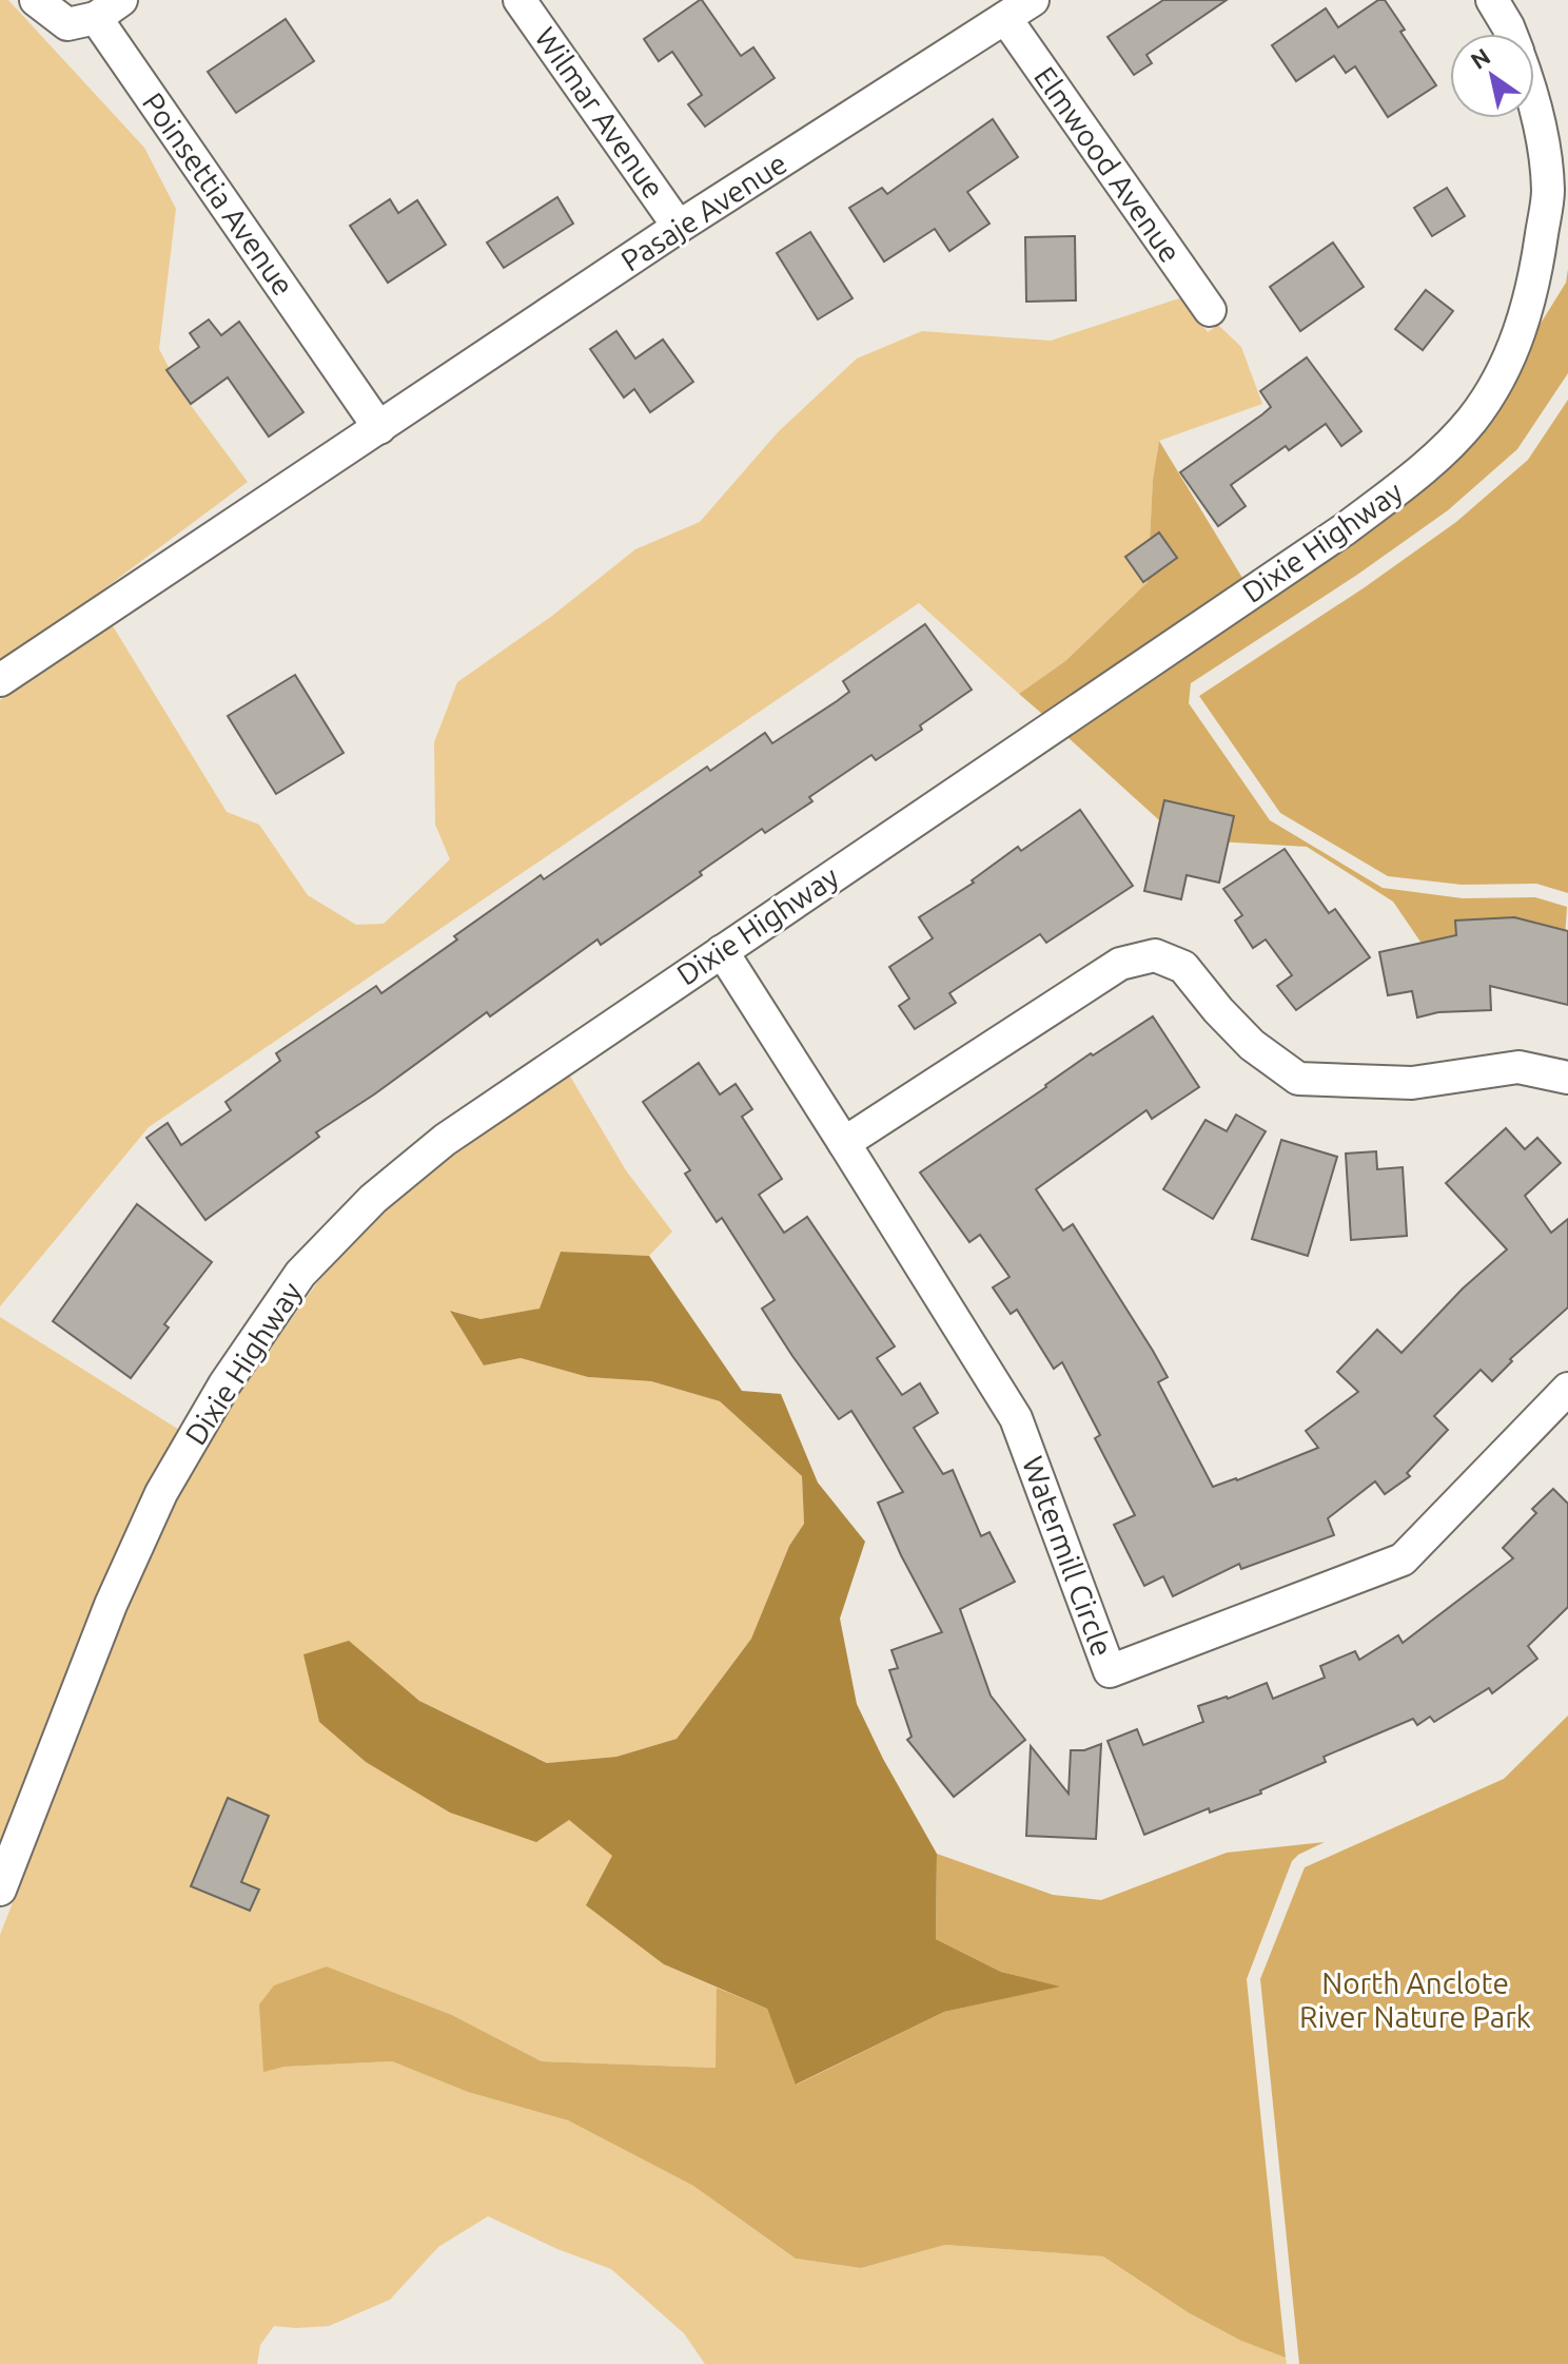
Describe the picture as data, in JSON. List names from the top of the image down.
{
  "streets": {
    "street": [
      "Wilmar Avenue",
      "Elmwood Avenue",
      "Poinsettia Avenue",
      "Pasaje Avenue",
      "Dixie Highway",
      "Watermill Circle"
    ]
  },
  "crossings": [
    ["Wilmar Avenue", "Pasaje Avenue"],
    ["Elmwood Avenue", "Pasaje Avenue"],
    ["Poinsettia Avenue", "Pasaje Avenue"],
    ["Dixie Highway", "Watermill Circle"]
  ],
  "parks": ["North Anclote River Nature Park"],
  "north": "top left"
}
